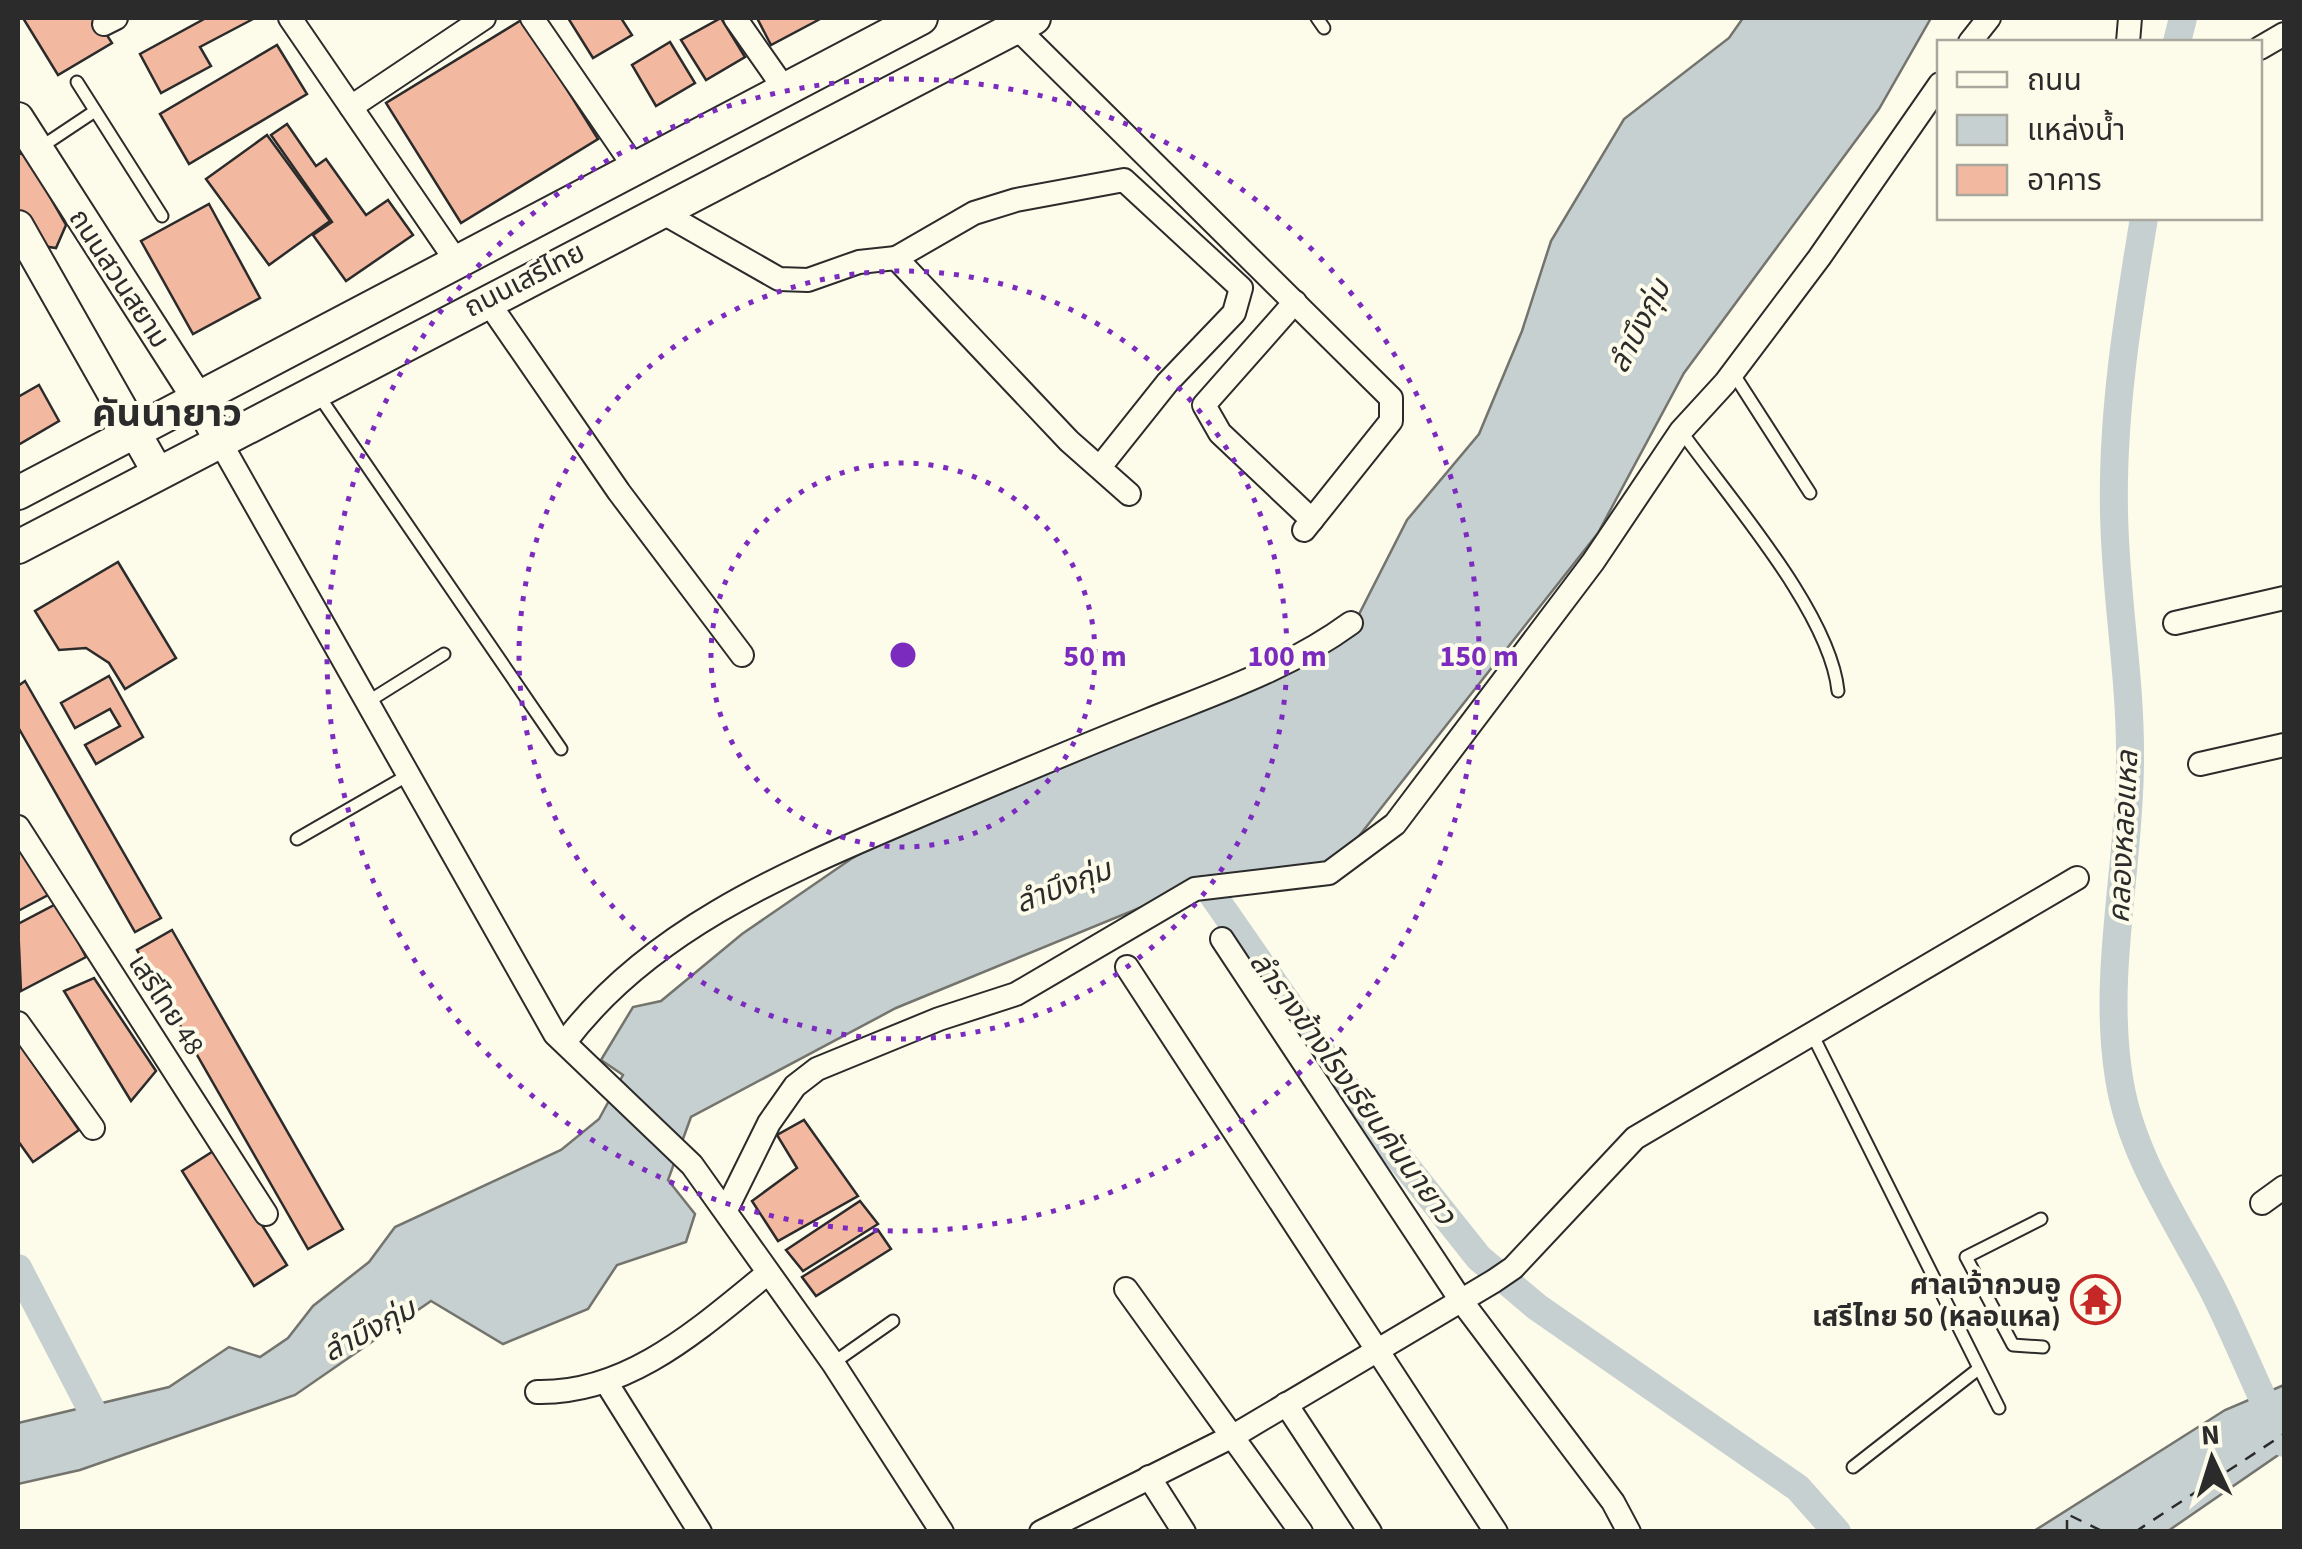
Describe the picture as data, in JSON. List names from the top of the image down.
{
  "streets": {
    "main road": ["ถนนเสรีไทย"],
    "street": ["ถนนสวนสยาม", "เสรีไทย 48"]
  },
  "crossings": [
    ["ถนนสวนสยาม", "ถนนเสรีไทย"]
  ],
  "districts": ["คันนายาว"],
  "water": ["ลำบึงกุ่ม", "คลองหลอแหล", "ลำรางข้างโรงเรียนคันนายาว"],
  "places": {
    "temple": ["ศาลเจ้ากวนอู เสรีไทย 50 (หลอแหล)"]
  },
  "legend": ["ถนน", "แหล่งน้ำ", "อาคาร"],
  "north": "top",
  "rings": ["50 m", "100 m", "150 m"]
}
